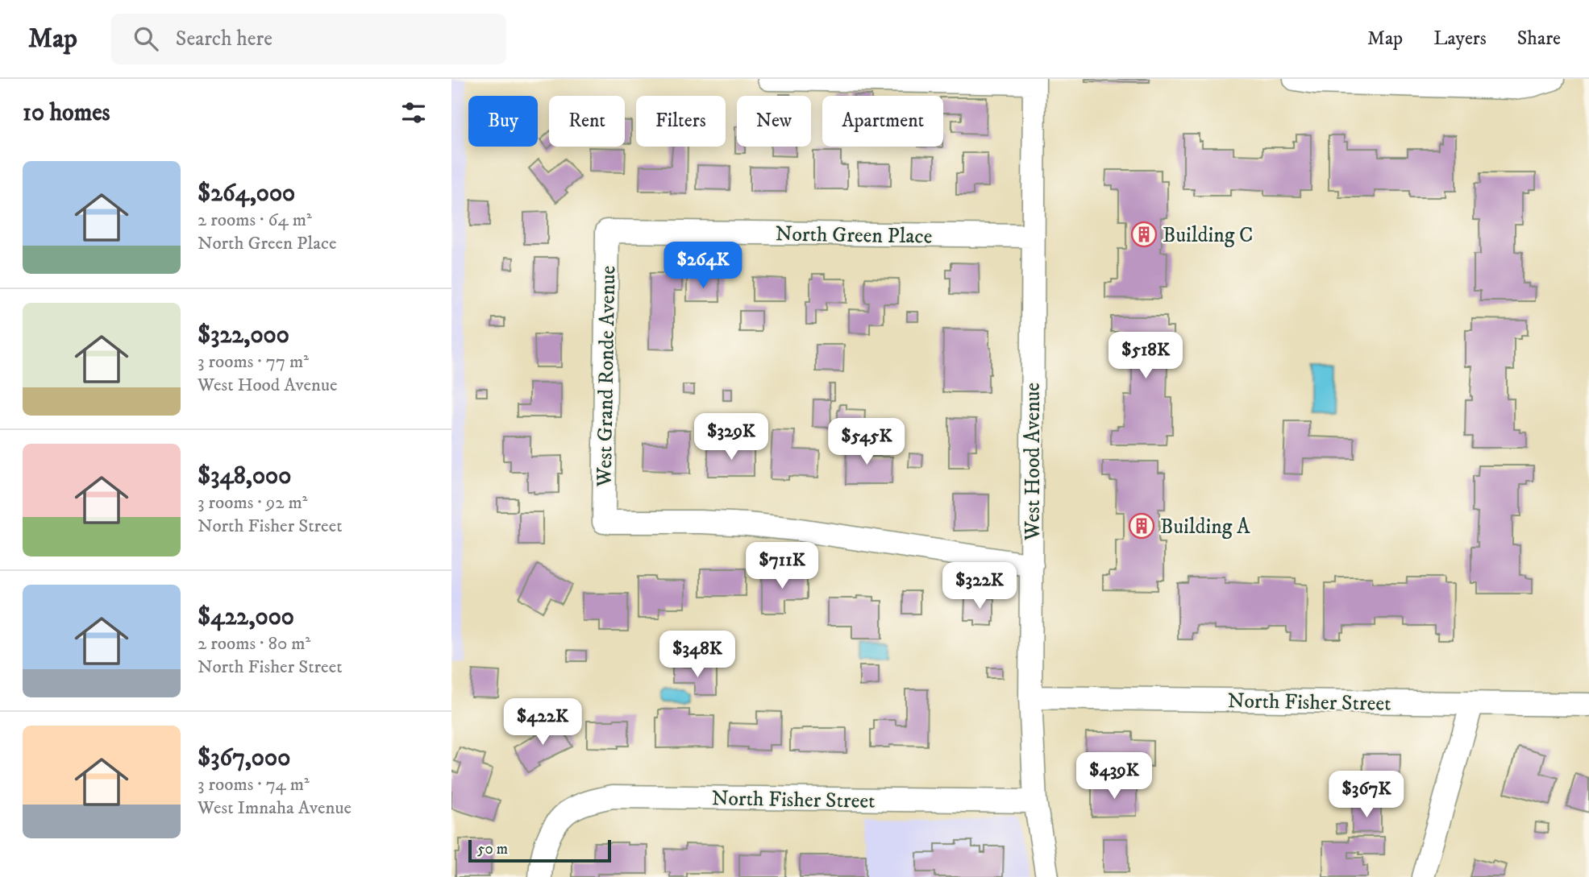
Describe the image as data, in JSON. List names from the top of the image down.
{
  "streets": {
    "street": [
      "North Green Place",
      "West Grand Ronde Avenue",
      "West Hood Avenue",
      "North Fisher Street"
    ]
  },
  "crossings": [
    ["North Green Place", "West Grand Ronde Avenue"],
    ["North Green Place", "West Hood Avenue"],
    ["West Grand Ronde Avenue", "West Hood Avenue"],
    ["West Hood Avenue", "North Fisher Street"]
  ],
  "places": {
    "building": ["Building C", "Building A"]
  },
  "scale_bar": "50 m",
  "page": {
    "header": "Map",
    "search": "Search here",
    "nav": ["Map", "Layers", "Share"],
    "heading": "10 homes",
    "chip": [
      "Buy",
      "Rent",
      "Filters",
      "New",
      "Apartment"
    ],
    "list": [
      {
        "name": "$264,000",
        "note": "2 rooms · 64 m² · North Green Place"
      },
      {
        "name": "$322,000",
        "note": "3 rooms · 77 m² · West Hood Avenue"
      },
      {
        "name": "$348,000",
        "note": "3 rooms · 92 m² · North Fisher Street"
      },
      {
        "name": "$422,000",
        "note": "2 rooms · 80 m² · North Fisher Street"
      },
      {
        "name": "$367,000",
        "note": "3 rooms · 74 m² · West Imnaha Avenue"
      }
    ],
    "price": [
      "$264K",
      "$518K",
      "$329K",
      "$545K",
      "$711K",
      "$322K",
      "$348K",
      "$422K",
      "$439K",
      "$367K"
    ],
    "scale": "50 m"
  }
}
